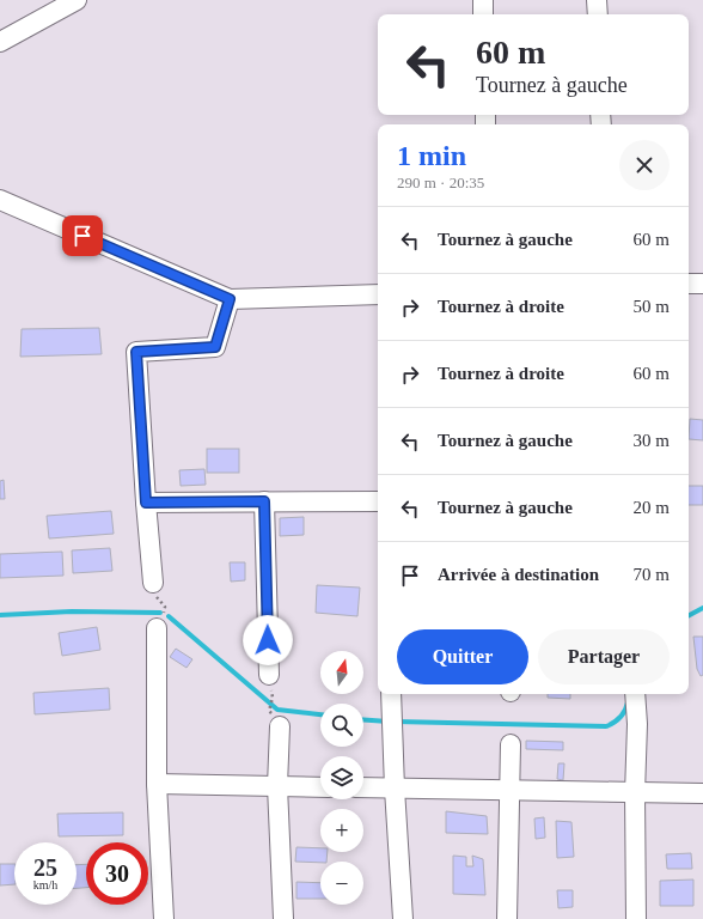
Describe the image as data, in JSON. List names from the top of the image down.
{
  "north": "top",
  "page": {
    "turn": ["60 m", "Tournez à gauche"],
    "heading": ["1 min", "290 m · 20:35"],
    "list": [
      {
        "name": "Tournez à gauche",
        "value": "60 m"
      },
      {
        "name": "Tournez à droite",
        "value": "50 m"
      },
      {
        "name": "Tournez à droite",
        "value": "60 m"
      },
      {
        "name": "Tournez à gauche",
        "value": "30 m"
      },
      {
        "name": "Tournez à gauche",
        "value": "20 m"
      },
      {
        "name": "Arrivée à destination",
        "value": "70 m"
      }
    ],
    "buttons": ["Quitter", "Partager"],
    "map_buttons": ["+", "−"],
    "speed": "25 km/h",
    "limit": "30"
  }
}
